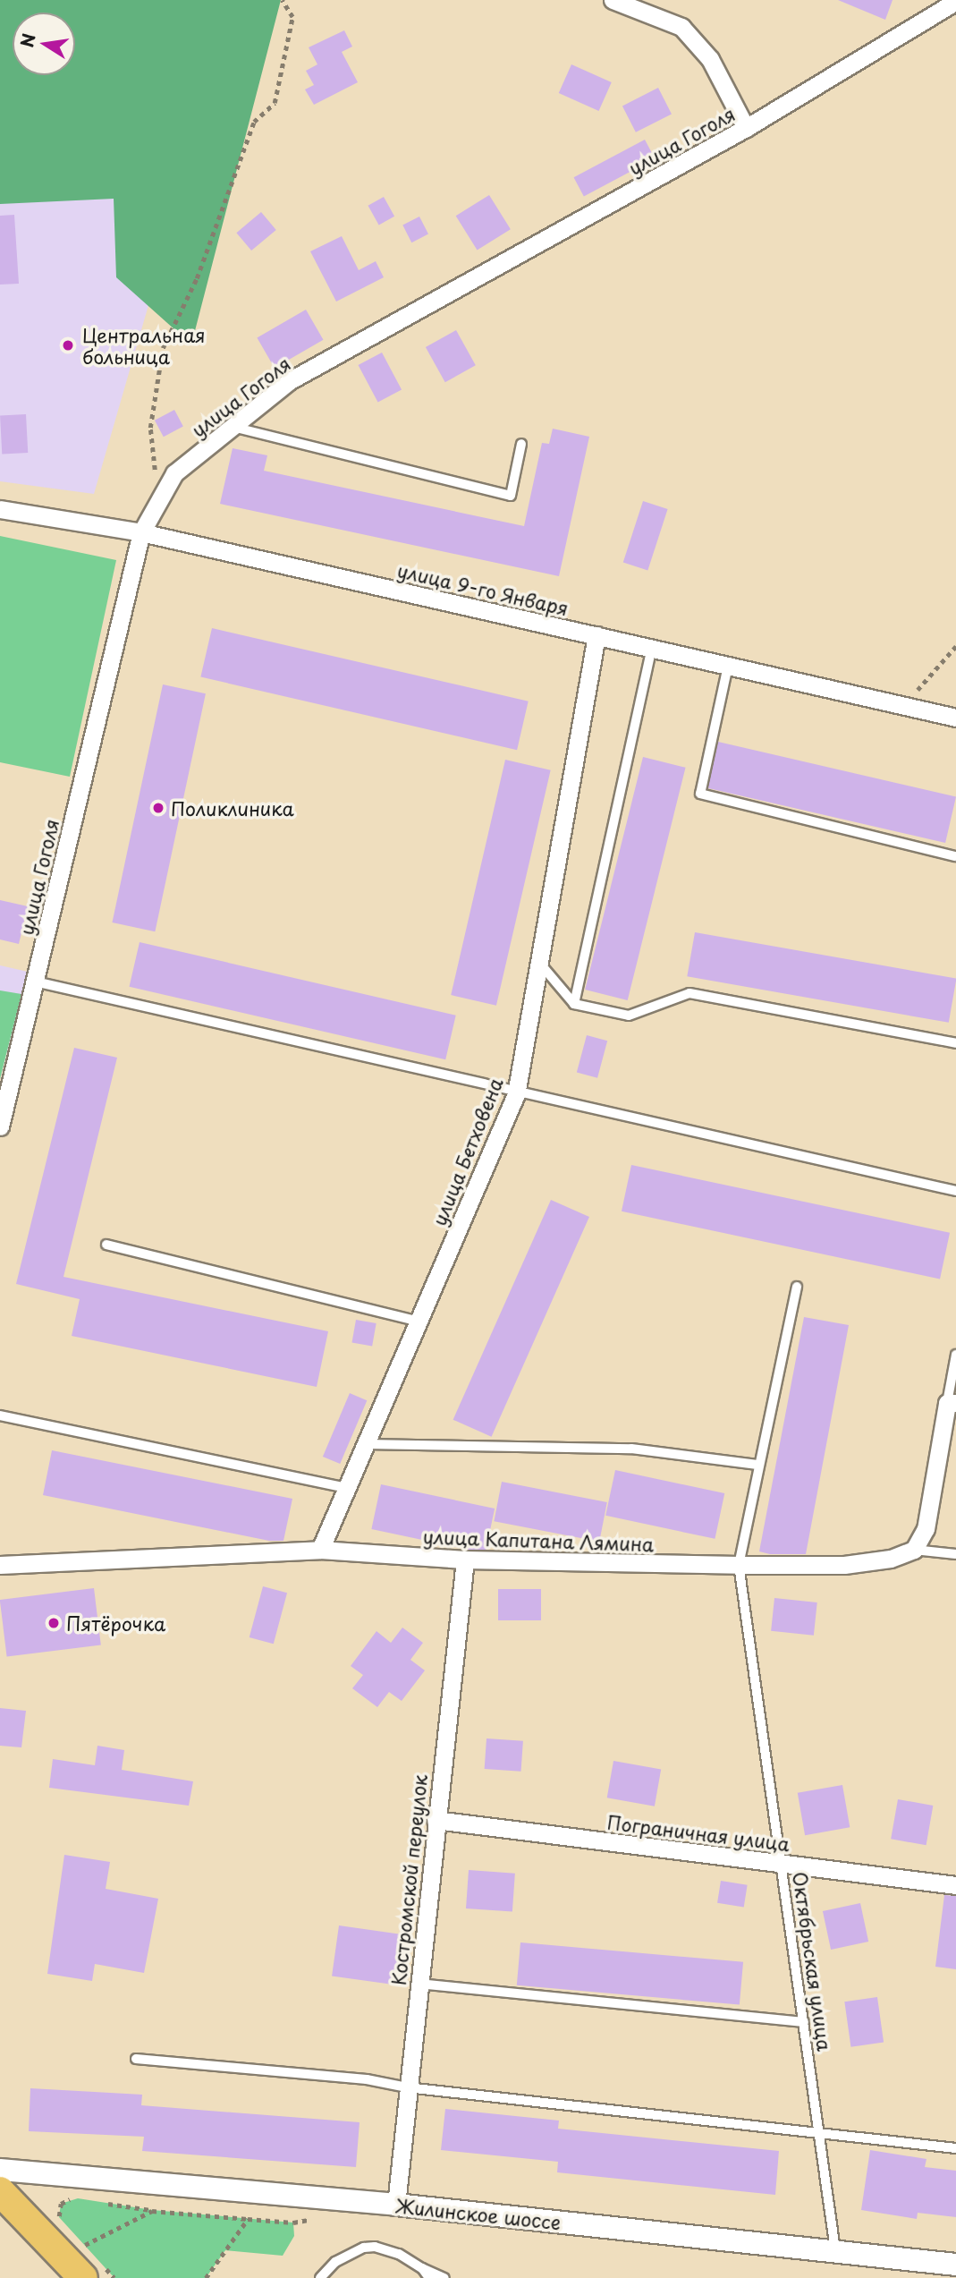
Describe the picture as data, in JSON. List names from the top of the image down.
{
  "streets": {
    "street": [
      "улица Гоголя",
      "улица 9-го Января",
      "улица Бетховена",
      "улица Капитана Лямина",
      "Пограничная улица",
      "Костромской переулок",
      "Жилинское шоссе"
    ],
    "lane": ["Октябрьская улица"]
  },
  "crossings": [
    ["улица Гоголя", "улица 9-го Января"],
    ["улица 9-го Января", "улица Бетховена"],
    ["улица Бетховена", "улица Капитана Лямина"],
    ["улица Капитана Лямина", "Костромской переулок"],
    ["улица Капитана Лямина", "Октябрьская улица"],
    ["Пограничная улица", "Костромской переулок"],
    ["Пограничная улица", "Октябрьская улица"],
    ["Костромской переулок", "Жилинское шоссе"],
    ["Октябрьская улица", "Жилинское шоссе"]
  ],
  "places": ["Центральная больница", "Поликлиника", "Пятёрочка"],
  "north": "left"
}
